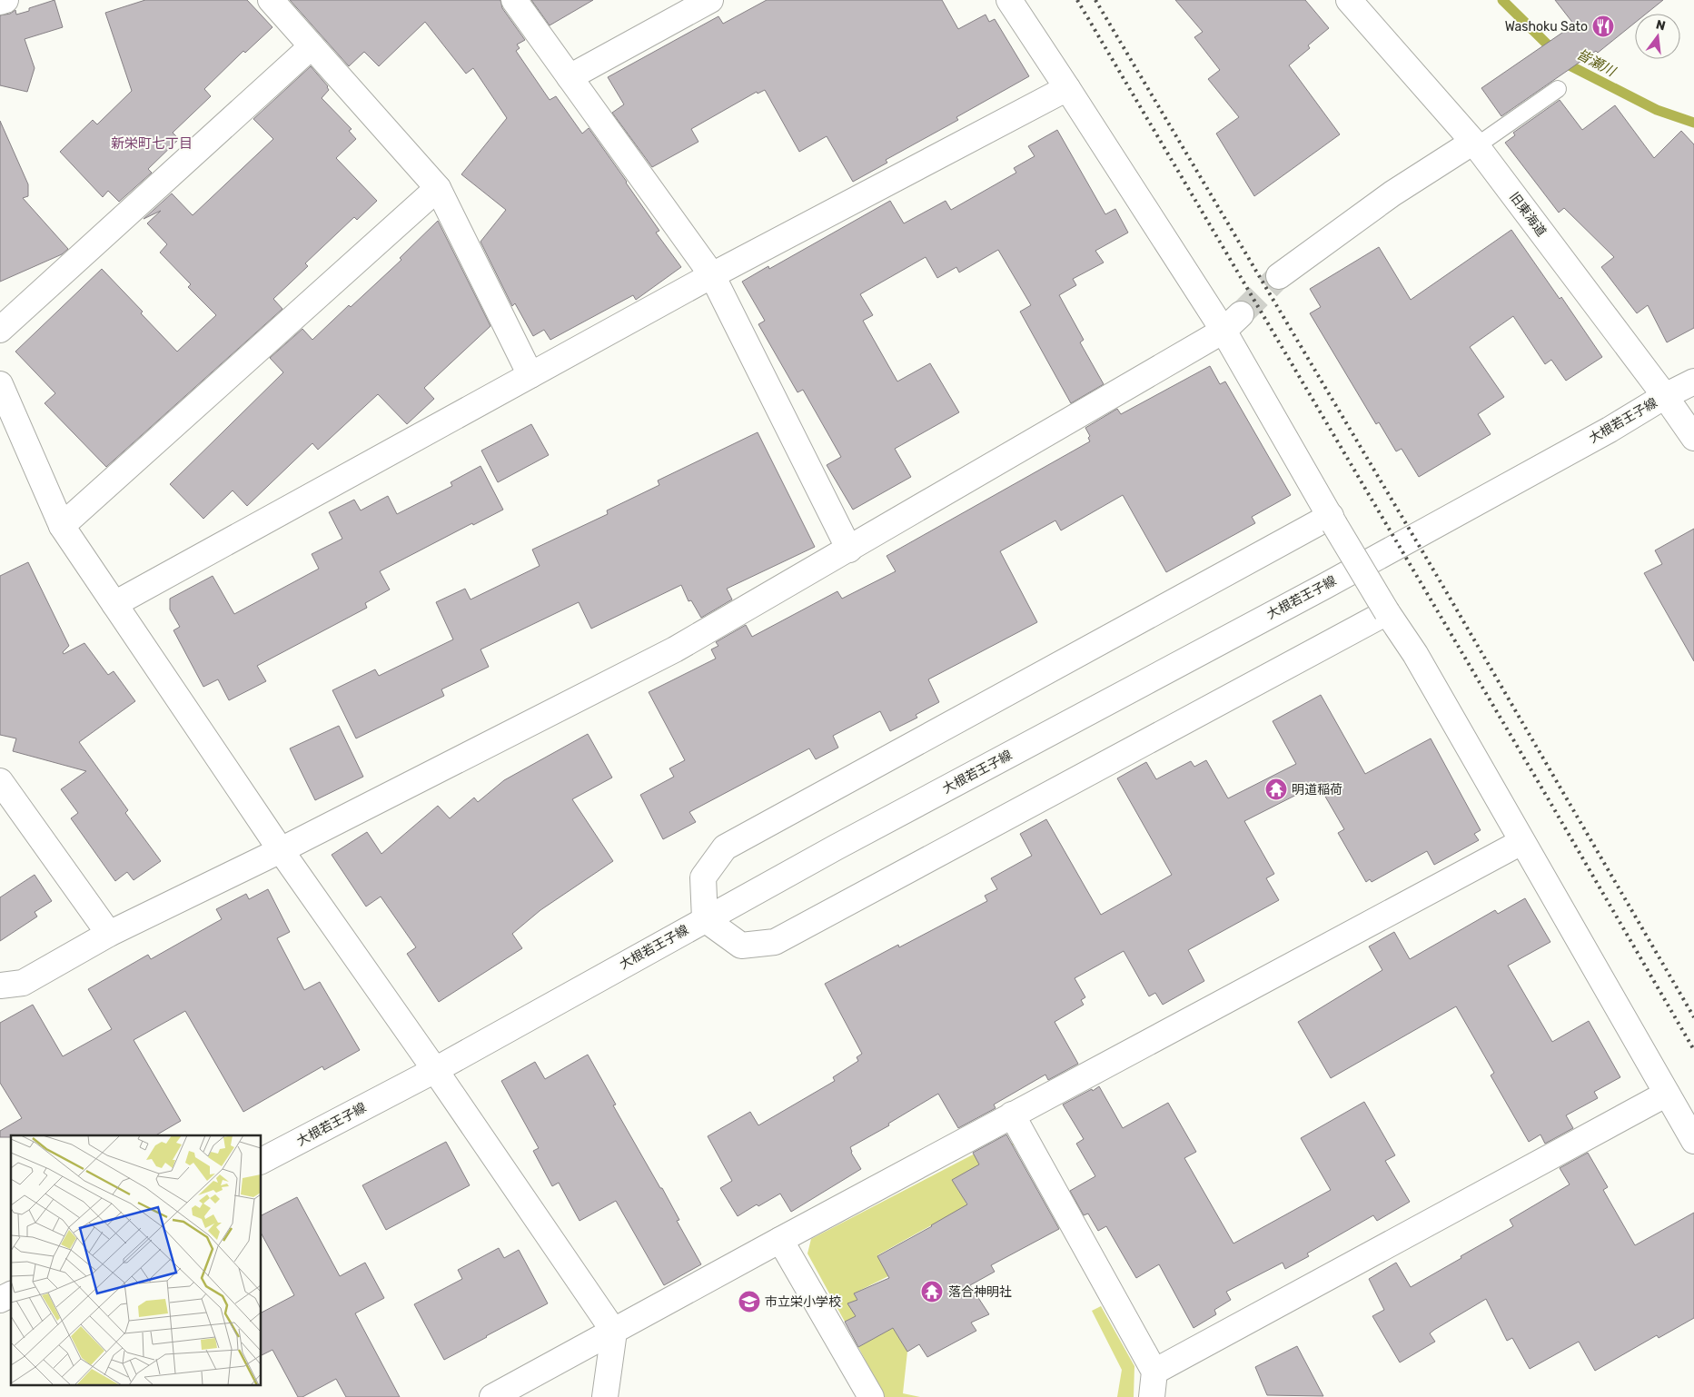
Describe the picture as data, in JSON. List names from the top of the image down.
{
  "streets": {
    "street": ["旧東海道", "大根若王子線"]
  },
  "crossings": [
    ["旧東海道", "大根若王子線"]
  ],
  "districts": ["新栄町七丁目"],
  "water": ["皆瀬川"],
  "places": {
    "restaurant": ["Washoku Sato"],
    "temple": ["明道稲荷", "落合神明社"],
    "school or university": ["市立栄小学校"]
  },
  "north": "top"
}
